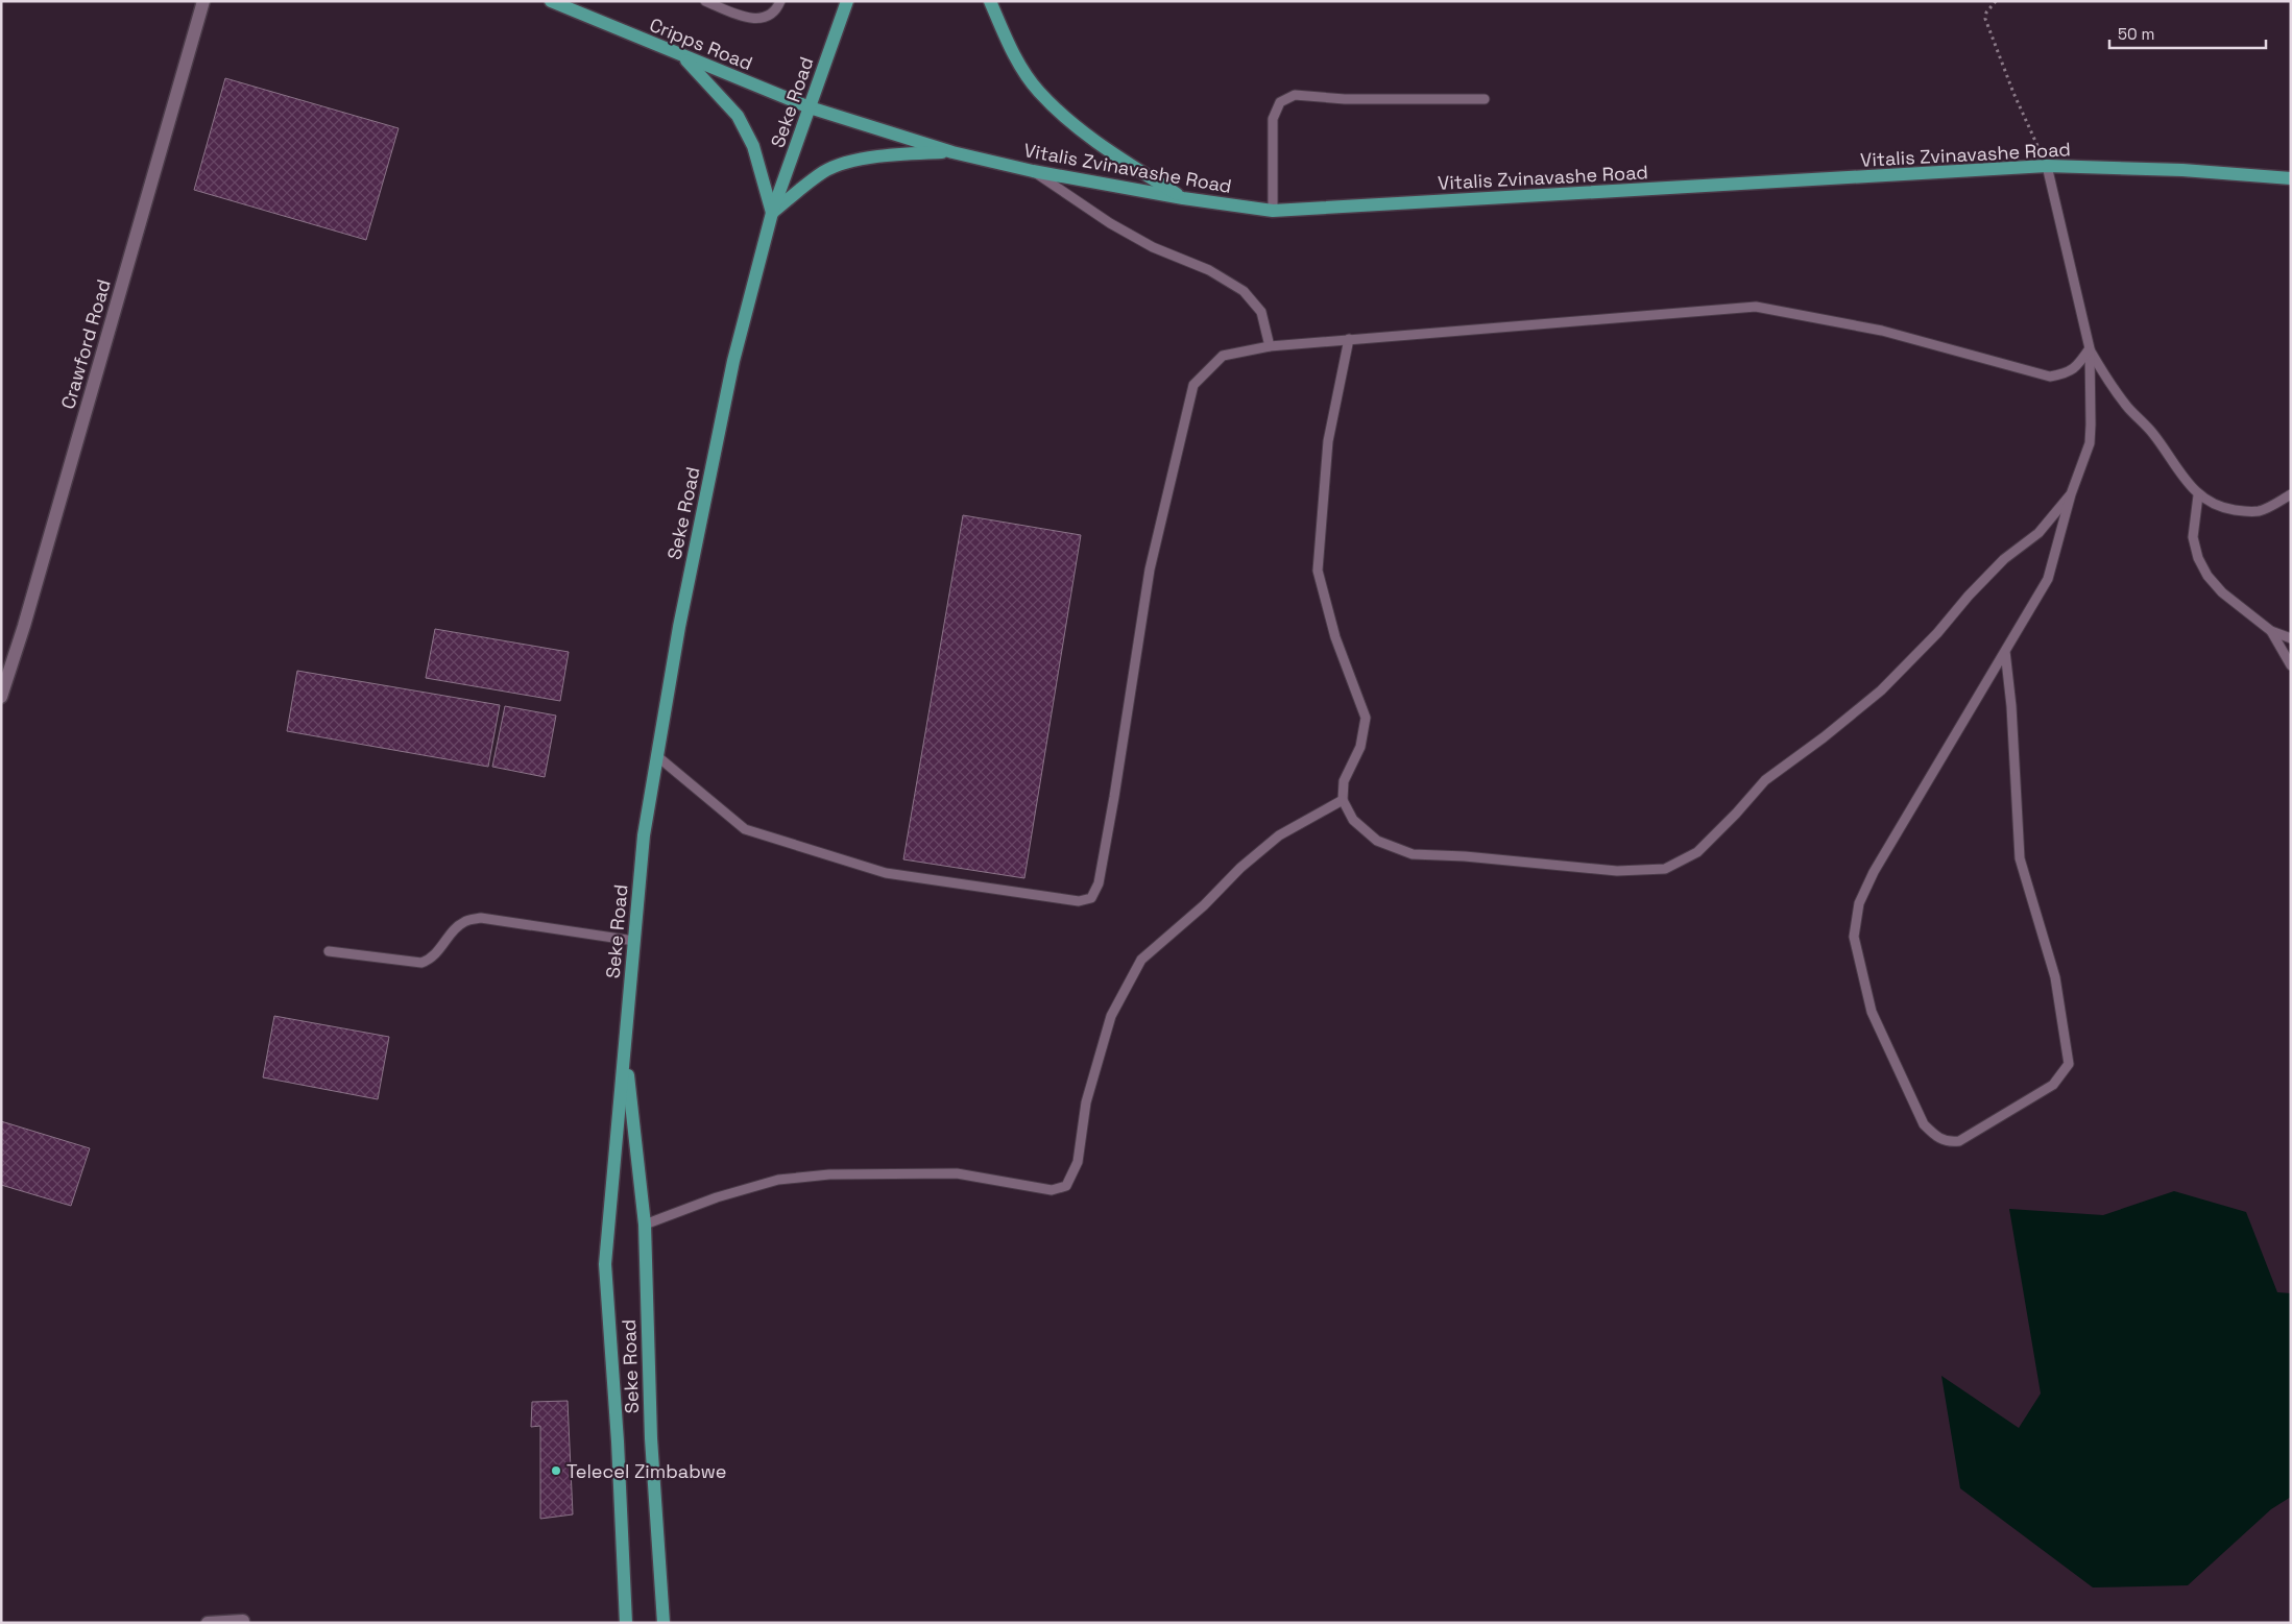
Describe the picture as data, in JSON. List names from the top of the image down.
{
  "streets": {
    "main road": ["Cripps Road", "Seke Road", "Vitalis Zvinavashe Road"],
    "street": ["Crawford Road"]
  },
  "crossings": [
    ["Cripps Road", "Seke Road"],
    ["Cripps Road", "Vitalis Zvinavashe Road"],
    ["Seke Road", "Vitalis Zvinavashe Road"]
  ],
  "places": ["Telecel Zimbabwe"],
  "scale_bar": "50 m"
}
